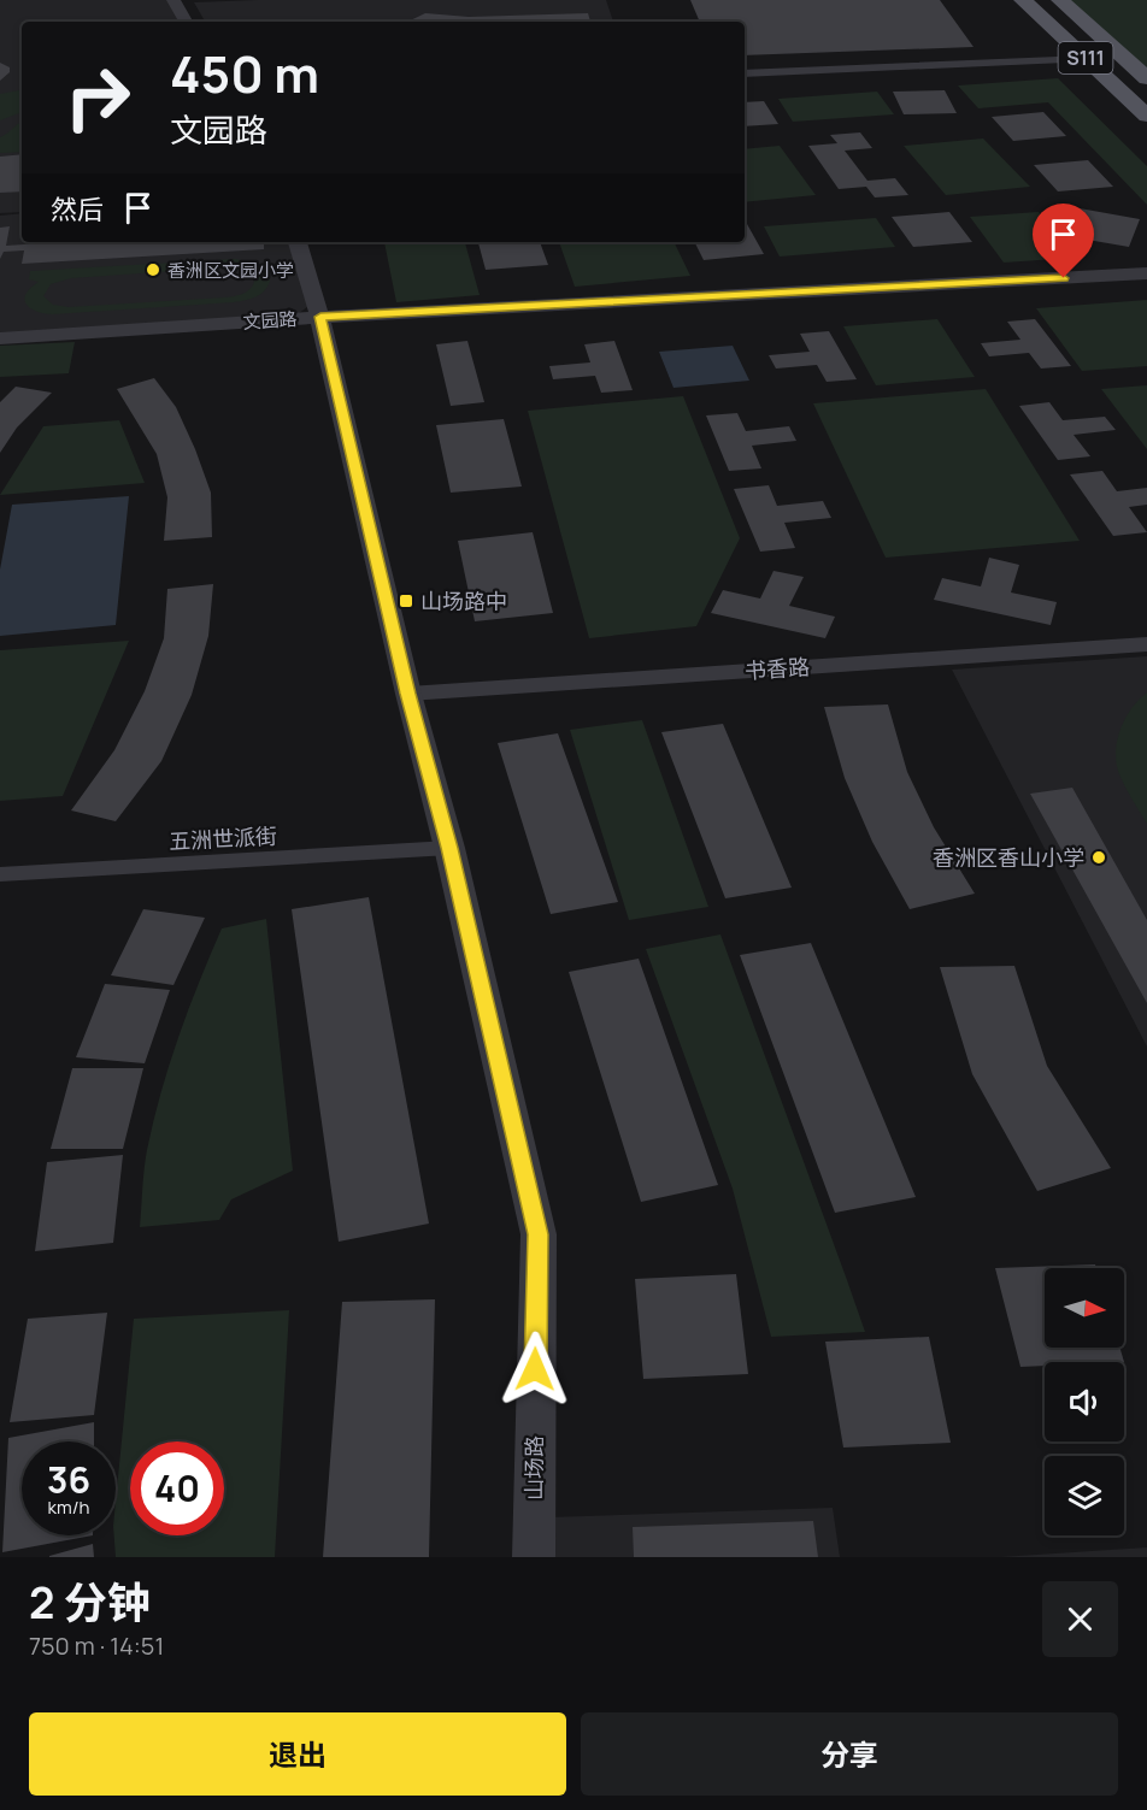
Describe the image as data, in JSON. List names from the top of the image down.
{
  "streets": {
    "main road": ["S111"],
    "street": [
      "文园路",
      "书香路",
      "五洲世派街",
      "山场路"
    ]
  },
  "crossings": [
    ["文园路", "山场路"],
    ["书香路", "山场路"],
    ["五洲世派街", "山场路"]
  ],
  "places": {
    "other": ["香洲区文园小学", "香洲区香山小学"],
    "transit": ["山场路中"]
  },
  "north": "right",
  "page": {
    "turn": ["450 m", "文园路"],
    "then": "然后",
    "speed": "36 km/h",
    "limit": "40",
    "heading": ["2 分钟", "750 m · 14:51"],
    "buttons": ["退出", "分享"]
  }
}
